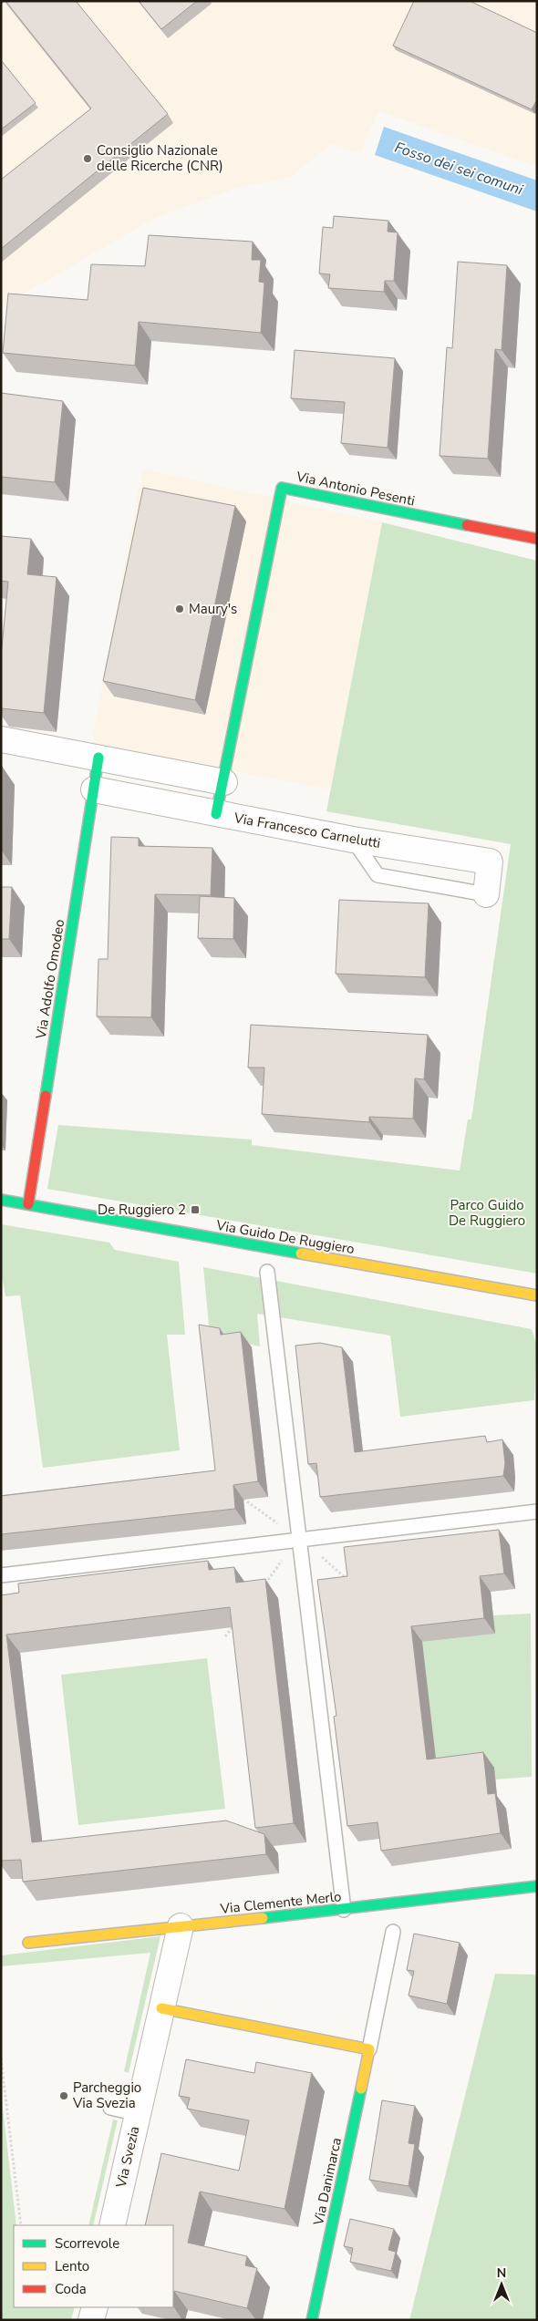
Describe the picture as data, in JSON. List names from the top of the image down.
{
  "streets": {
    "street": [
      "Via Antonio Pesenti",
      "Via Francesco Carnelutti",
      "Via Adolfo Omodeo",
      "Via Guido De Ruggiero",
      "Via Clemente Merlo",
      "Via Svezia",
      "Via Danimarca"
    ]
  },
  "crossings": [
    ["Via Antonio Pesenti", "Via Francesco Carnelutti"],
    ["Via Francesco Carnelutti", "Via Adolfo Omodeo"],
    ["Via Adolfo Omodeo", "Via Guido De Ruggiero"],
    ["Via Clemente Merlo", "Via Svezia"]
  ],
  "water": ["Fosso dei sei comuni"],
  "parks": ["Parco Guido De Ruggiero"],
  "places": {
    "other": ["Consiglio Nazionale delle Ricerche (CNR)", "Maury's", "Parcheggio Via Svezia"],
    "transit": ["De Ruggiero 2"]
  },
  "legend": ["Scorrevole", "Lento", "Coda"],
  "north": "top"
}
